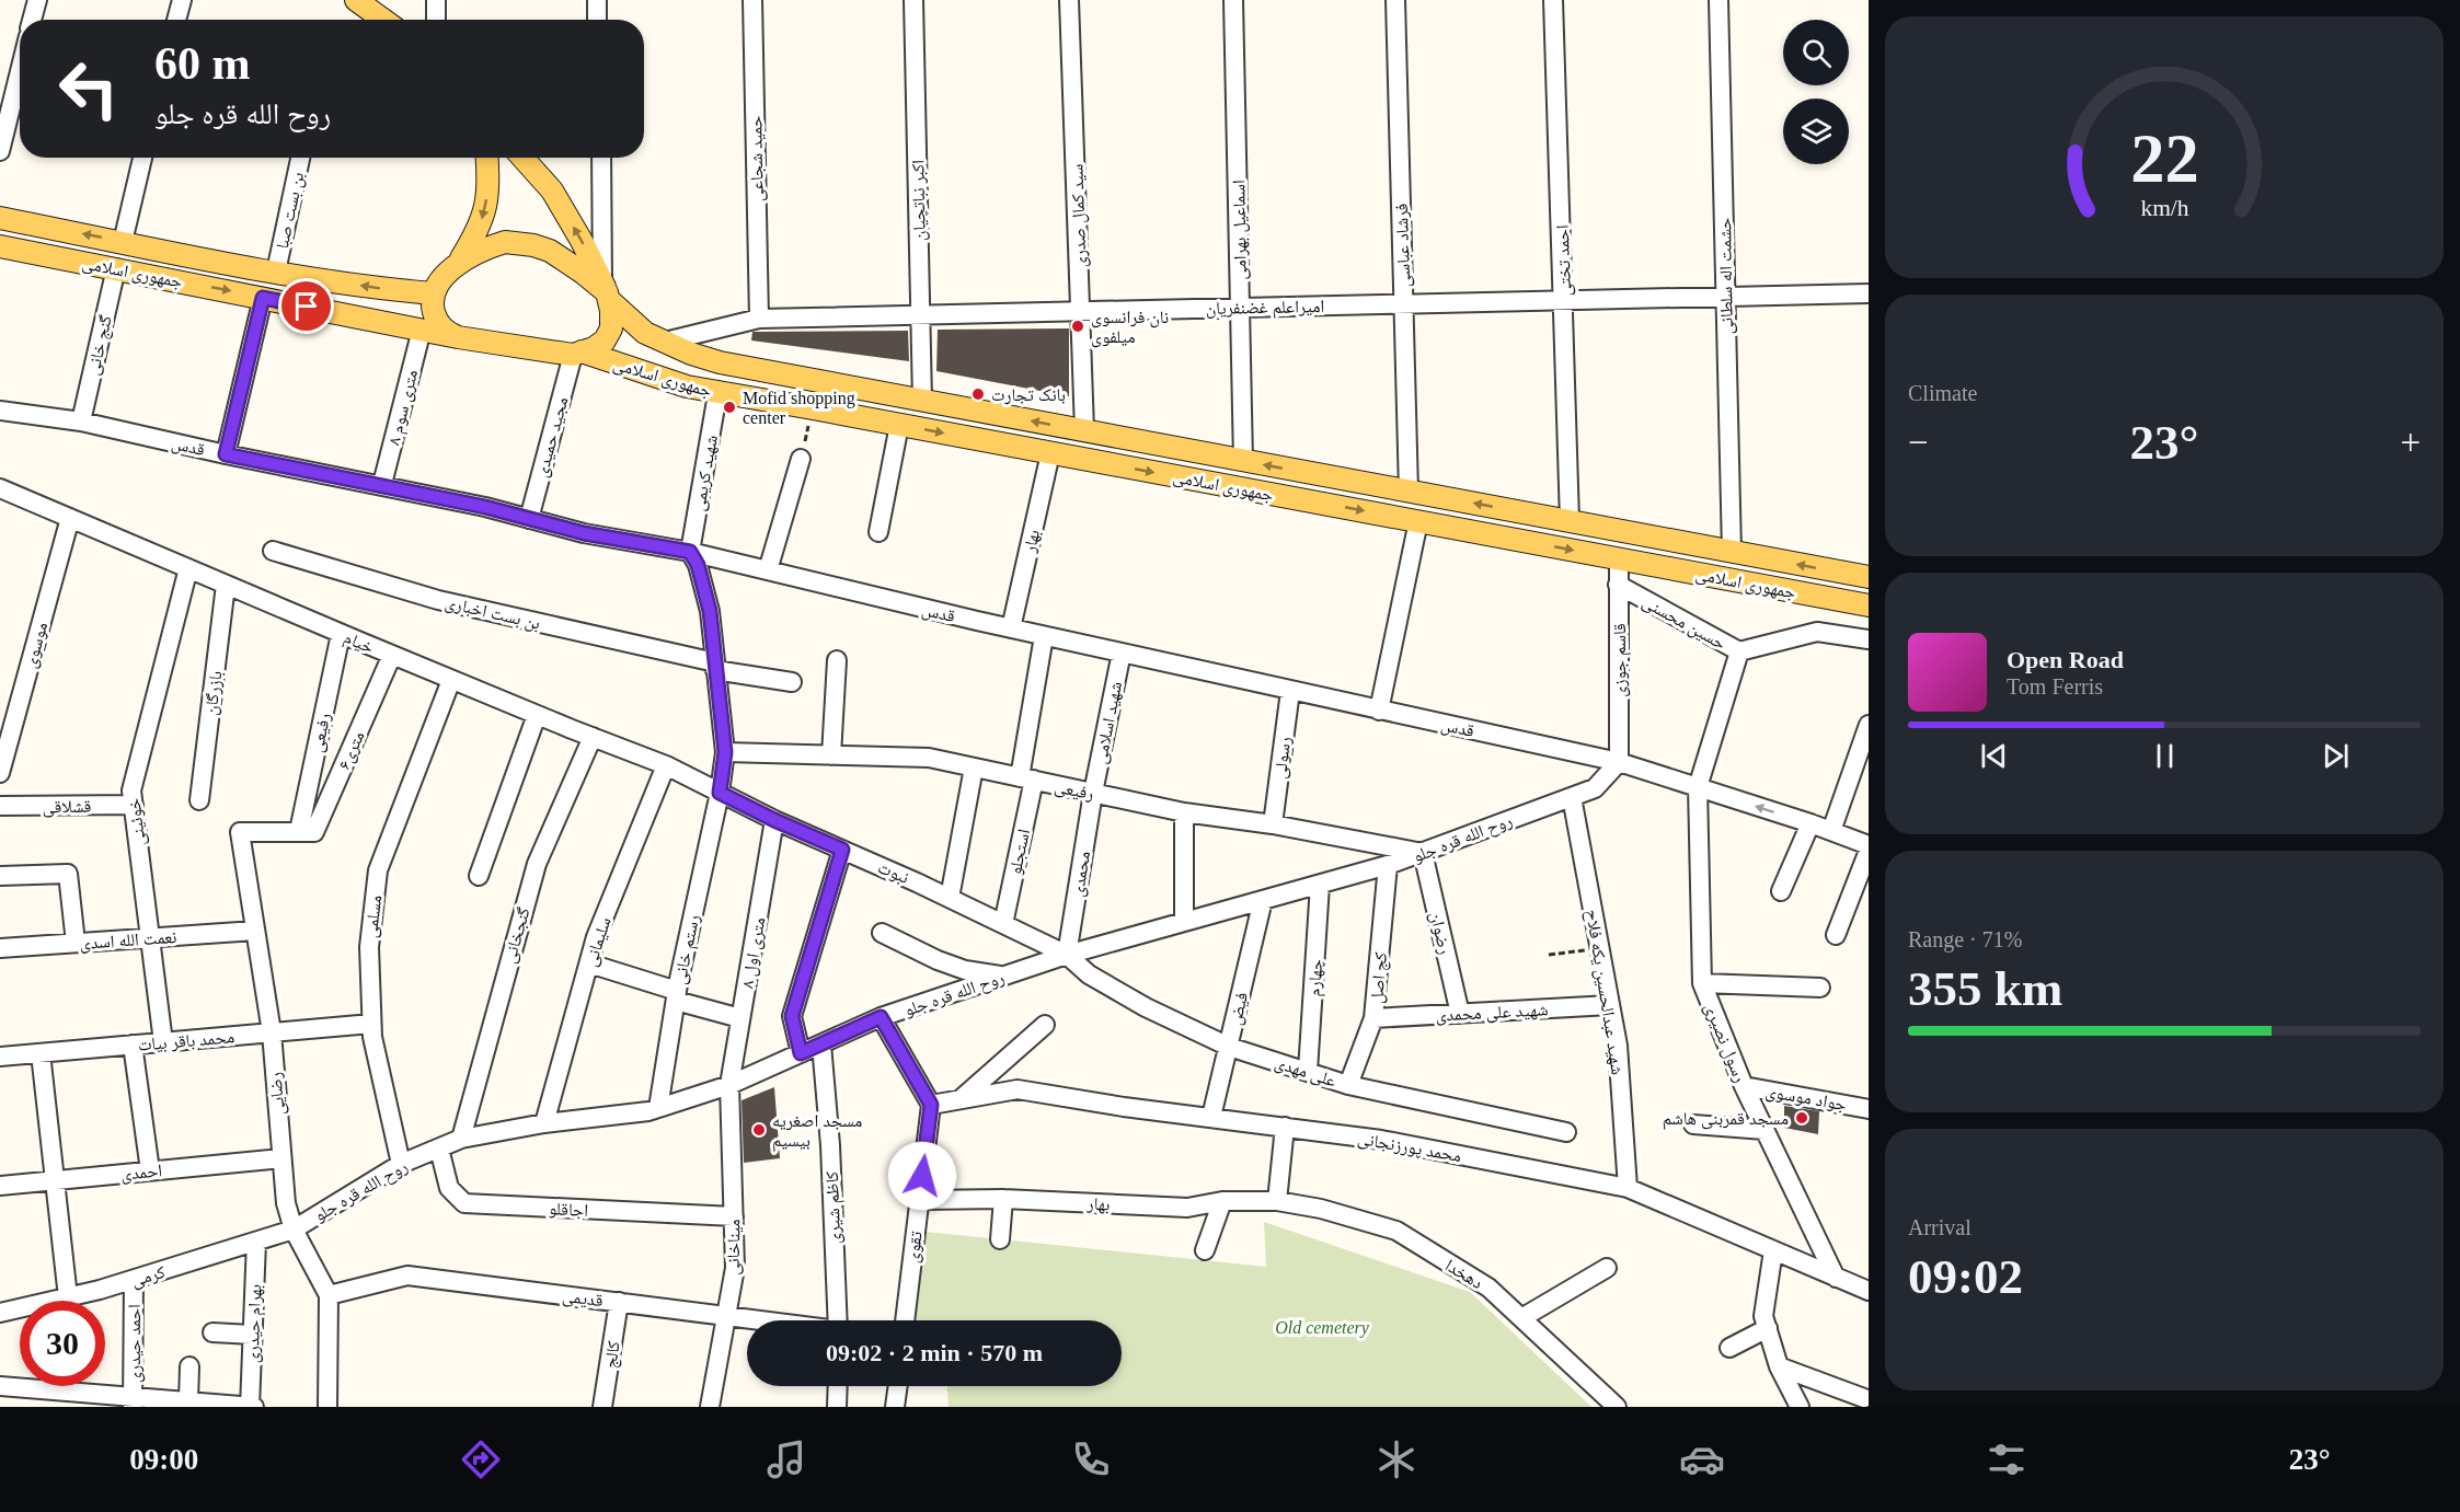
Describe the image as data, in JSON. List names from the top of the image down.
{
  "streets": {
    "main road": ["جمهوری اسلامی"],
    "street": [
      "حمید شجاعی",
      "اکبر نباتچیان",
      "بن بست صبا",
      "سید کمال صدری",
      "اسماعیل بهرامی",
      "فرشاد عباسی",
      "احمد تختی",
      "حشمت اله سلطانی",
      "امیراعلم غضنفریان",
      "گنج خانی",
      "۸ متری سوم",
      "مجید حمیدی",
      "قدس",
      "شهید کریمی",
      "بهار",
      "بن بست اخباری",
      "حسین محسنی",
      "خیام",
      "موسوی",
      "قاسم جوزی",
      "بازرگان",
      "شهید اسلامی",
      "رفیعی",
      "۶متری",
      "رسولی",
      "قشلاقی",
      "خوئینی",
      "روح الله قره جلو",
      "استجلو",
      "نبوت",
      "محمدی",
      "مسلمی",
      "رضوان",
      "گنجخانی",
      "نعمت الله اسدی",
      "سلیمانی",
      "رستم خانی",
      "۸ متری اول",
      "چهارم",
      "کج اصل",
      "شهید عبدالحسین یکه فلاح",
      "فیض",
      "شهید علی محمدی",
      "محمد باقر بیات",
      "رسول نصیری",
      "علی مهدی",
      "رضایی",
      "جواد موسوی",
      "محمد پورزنجانی",
      "احمدی",
      "کاظم شیری",
      "اجاقلو",
      "میناخانی",
      "تقوی",
      "دهخدا",
      "کرمی",
      "قدیمی",
      "بهرام حیدری",
      "احمد حیدری",
      "کالج"
    ]
  },
  "crossings": [
    ["حمید شجاعی", "امیراعلم غضنفریان"],
    ["اکبر نباتچیان", "جمهوری اسلامی"],
    ["اکبر نباتچیان", "امیراعلم غضنفریان"],
    ["بن بست صبا", "جمهوری اسلامی"],
    ["سید کمال صدری", "جمهوری اسلامی"],
    ["سید کمال صدری", "امیراعلم غضنفریان"],
    ["اسماعیل بهرامی", "جمهوری اسلامی"],
    ["اسماعیل بهرامی", "امیراعلم غضنفریان"],
    ["فرشاد عباسی", "جمهوری اسلامی"],
    ["فرشاد عباسی", "امیراعلم غضنفریان"],
    ["احمد تختی", "جمهوری اسلامی"],
    ["احمد تختی", "امیراعلم غضنفریان"],
    ["جمهوری اسلامی", "حشمت اله سلطانی"],
    ["جمهوری اسلامی", "امیراعلم غضنفریان"],
    ["جمهوری اسلامی", "گنج خانی"],
    ["جمهوری اسلامی", "۸ متری سوم"],
    ["جمهوری اسلامی", "مجید حمیدی"],
    ["جمهوری اسلامی", "شهید کریمی"],
    ["جمهوری اسلامی", "بهار"],
    ["جمهوری اسلامی", "قاسم جوزی"],
    ["حشمت اله سلطانی", "امیراعلم غضنفریان"],
    ["گنج خانی", "قدس"],
    ["۸ متری سوم", "قدس"],
    ["مجید حمیدی", "قدس"],
    ["قدس", "شهید کریمی"],
    ["قدس", "بهار"],
    ["قدس", "قاسم جوزی"],
    ["قدس", "شهید اسلامی"],
    ["قدس", "رسولی"],
    ["قدس", "روح الله قره جلو"],
    ["قدس", "استجلو"],
    ["قدس", "رستم خانی"],
    ["قدس", "رسول نصیری"],
    ["شهید کریمی", "رستم خانی"],
    ["بهار", "تقوی"],
    ["بهار", "دهخدا"],
    ["بن بست اخباری", "رستم خانی"],
    ["حسین محسنی", "قاسم جوزی"],
    ["حسین محسنی", "رسول نصیری"],
    ["خیام", "موسوی"],
    ["خیام", "بازرگان"],
    ["خیام", "رفیعی"],
    ["خیام", "۶متری"],
    ["خیام", "خوئینی"],
    ["خیام", "نبوت"],
    ["خیام", "مسلمی"],
    ["خیام", "گنجخانی"],
    ["خیام", "سلیمانی"],
    ["خیام", "رستم خانی"],
    ["قاسم جوزی", "روح الله قره جلو"],
    ["شهید اسلامی", "رفیعی"],
    ["شهید اسلامی", "محمدی"],
    ["رفیعی", "۶متری"],
    ["رفیعی", "رسولی"],
    ["رفیعی", "روح الله قره جلو"],
    ["رفیعی", "استجلو"],
    ["رفیعی", "محمدی"],
    ["رفیعی", "رضوان"],
    ["رفیعی", "رستم خانی"],
    ["رفیعی", "رضایی"],
    ["۶متری", "رضایی"],
    ["قشلاقی", "خوئینی"],
    ["خوئینی", "نعمت الله اسدی"],
    ["خوئینی", "محمد باقر بیات"],
    ["روح الله قره جلو", "نبوت"],
    ["روح الله قره جلو", "محمدی"],
    ["روح الله قره جلو", "مسلمی"],
    ["روح الله قره جلو", "رضوان"],
    ["روح الله قره جلو", "گنجخانی"],
    ["روح الله قره جلو", "سلیمانی"],
    ["روح الله قره جلو", "رستم خانی"],
    ["روح الله قره جلو", "۸ متری اول"],
    ["روح الله قره جلو", "چهارم"],
    ["روح الله قره جلو", "کج اصل"],
    ["روح الله قره جلو", "شهید عبدالحسین یکه فلاح"],
    ["روح الله قره جلو", "فیض"],
    ["روح الله قره جلو", "علی مهدی"],
    ["روح الله قره جلو", "رضایی"],
    ["روح الله قره جلو", "کاظم شیری"],
    ["روح الله قره جلو", "اجاقلو"],
    ["روح الله قره جلو", "میناخانی"],
    ["روح الله قره جلو", "کرمی"],
    ["استجلو", "نبوت"],
    ["نبوت", "محمدی"],
    ["نبوت", "رستم خانی"],
    ["نبوت", "۸ متری اول"],
    ["نبوت", "علی مهدی"],
    ["محمدی", "علی مهدی"],
    ["مسلمی", "محمد باقر بیات"],
    ["رضوان", "شهید علی محمدی"],
    ["نعمت الله اسدی", "رضایی"],
    ["۸ متری اول", "میناخانی"],
    ["چهارم", "علی مهدی"],
    ["کج اصل", "شهید علی محمدی"],
    ["کج اصل", "علی مهدی"],
    ["شهید عبدالحسین یکه فلاح", "شهید علی محمدی"],
    ["شهید عبدالحسین یکه فلاح", "محمد پورزنجانی"],
    ["فیض", "علی مهدی"],
    ["فیض", "محمد پورزنجانی"],
    ["محمد باقر بیات", "رضایی"],
    ["رسول نصیری", "جواد موسوی"],
    ["رسول نصیری", "محمد پورزنجانی"],
    ["رضایی", "احمدی"],
    ["رضایی", "کرمی"],
    ["رضایی", "قدیمی"],
    ["محمد پورزنجانی", "تقوی"],
    ["اجاقلو", "میناخانی"],
    ["میناخانی", "قدیمی"],
    ["کرمی", "بهرام حیدری"],
    ["کرمی", "احمد حیدری"],
    ["قدیمی", "کالج"]
  ],
  "parks": ["Old cemetery"],
  "places": [
    "نان فرانسوی میلفوی",
    "بانک تجارت",
    "Mofid shopping center",
    "مسجد قمربنی هاشم",
    "مسجد اصغریه بیسیم"
  ],
  "page": {
    "turn": ["60 m", "روح الله قره جلو"],
    "tile": [
      "Climate",
      ["Range · 71%", "355 km"],
      ["Arrival", "09:02"]
    ],
    "heat": ["−", "23°", "+"],
    "song": ["Open Road", "Tom Ferris"],
    "limit": "30",
    "trip": "09:02 · 2 min · 570 m",
    "tabs": ["09:00", "23°"],
    "gauge": ["22", "km/h"]
  }
}
